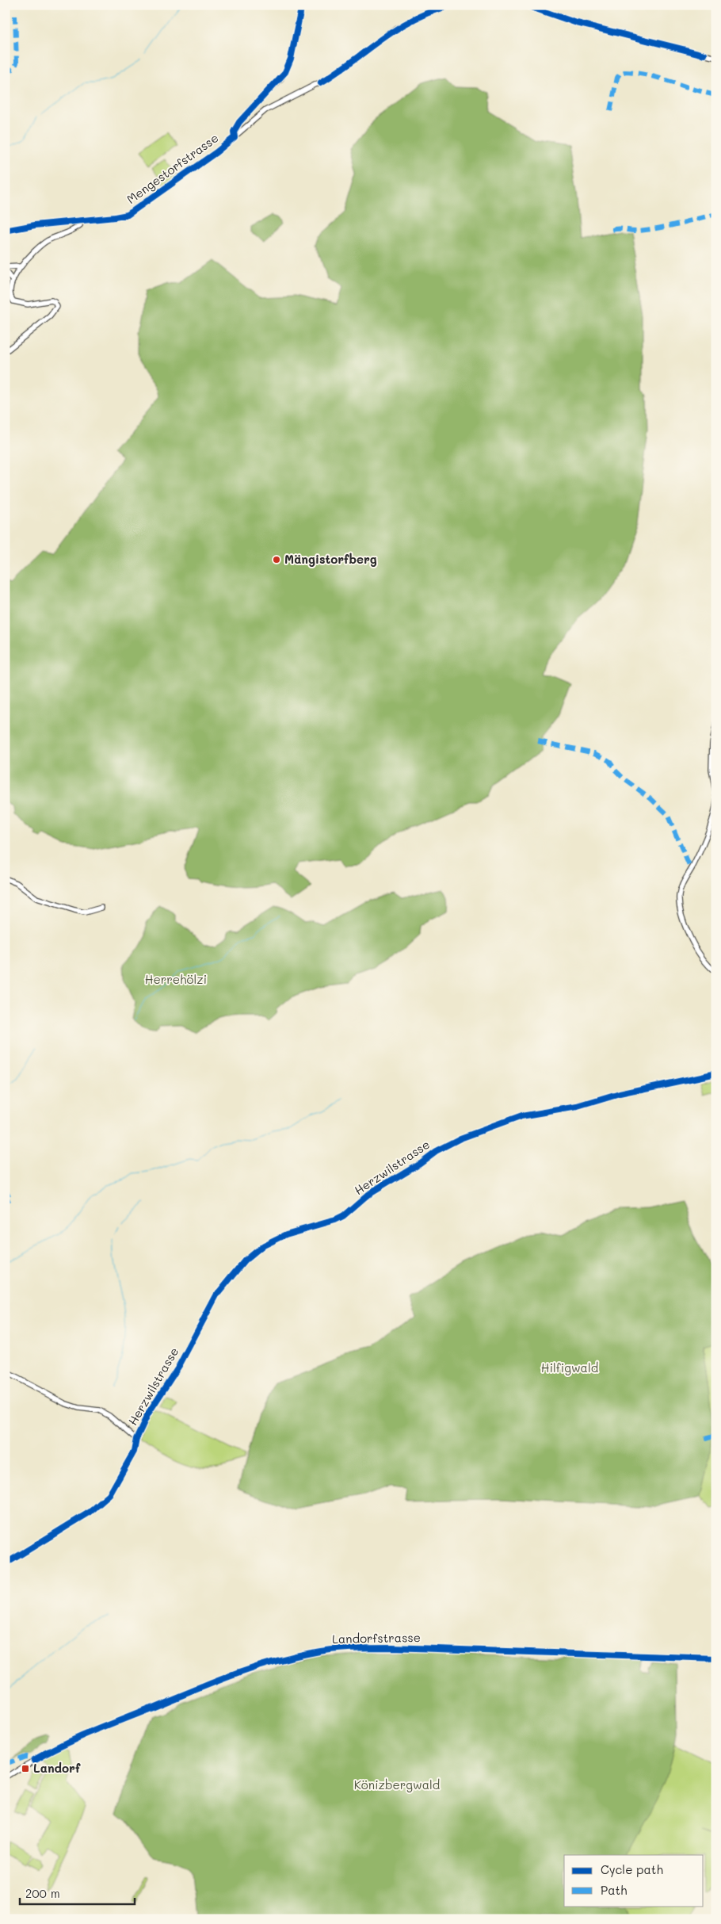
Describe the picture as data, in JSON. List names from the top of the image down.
{
  "streets": {
    "street": ["Mengestorfstrasse", "Herzwilstrasse", "Landorfstrasse"]
  },
  "parks": ["Herrehölzi", "Hilfigwald", "Könizbergwald"],
  "places": {
    "other": ["Mängistorfberg"],
    "transit": ["Landorf"]
  },
  "legend": ["Cycle path", "Path"],
  "scale_bar": "200 m"
}
